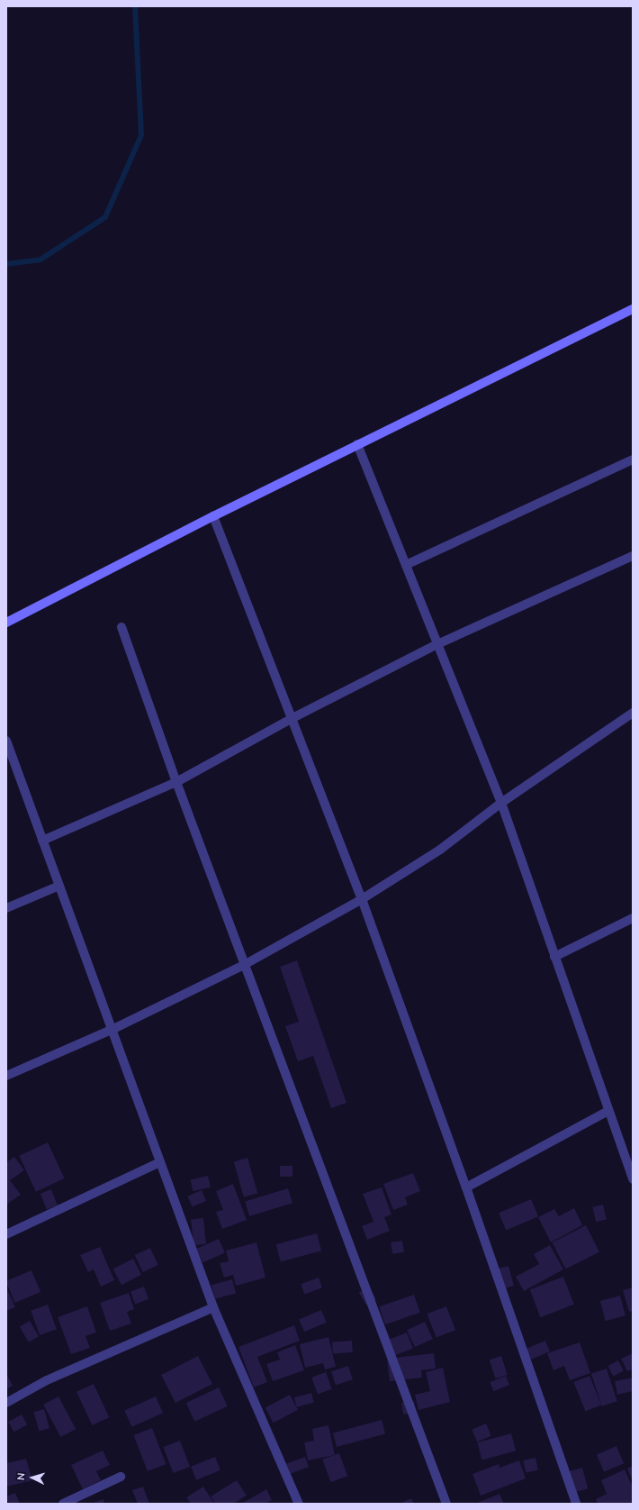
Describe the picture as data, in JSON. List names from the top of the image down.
{
  "north": "left"
}
